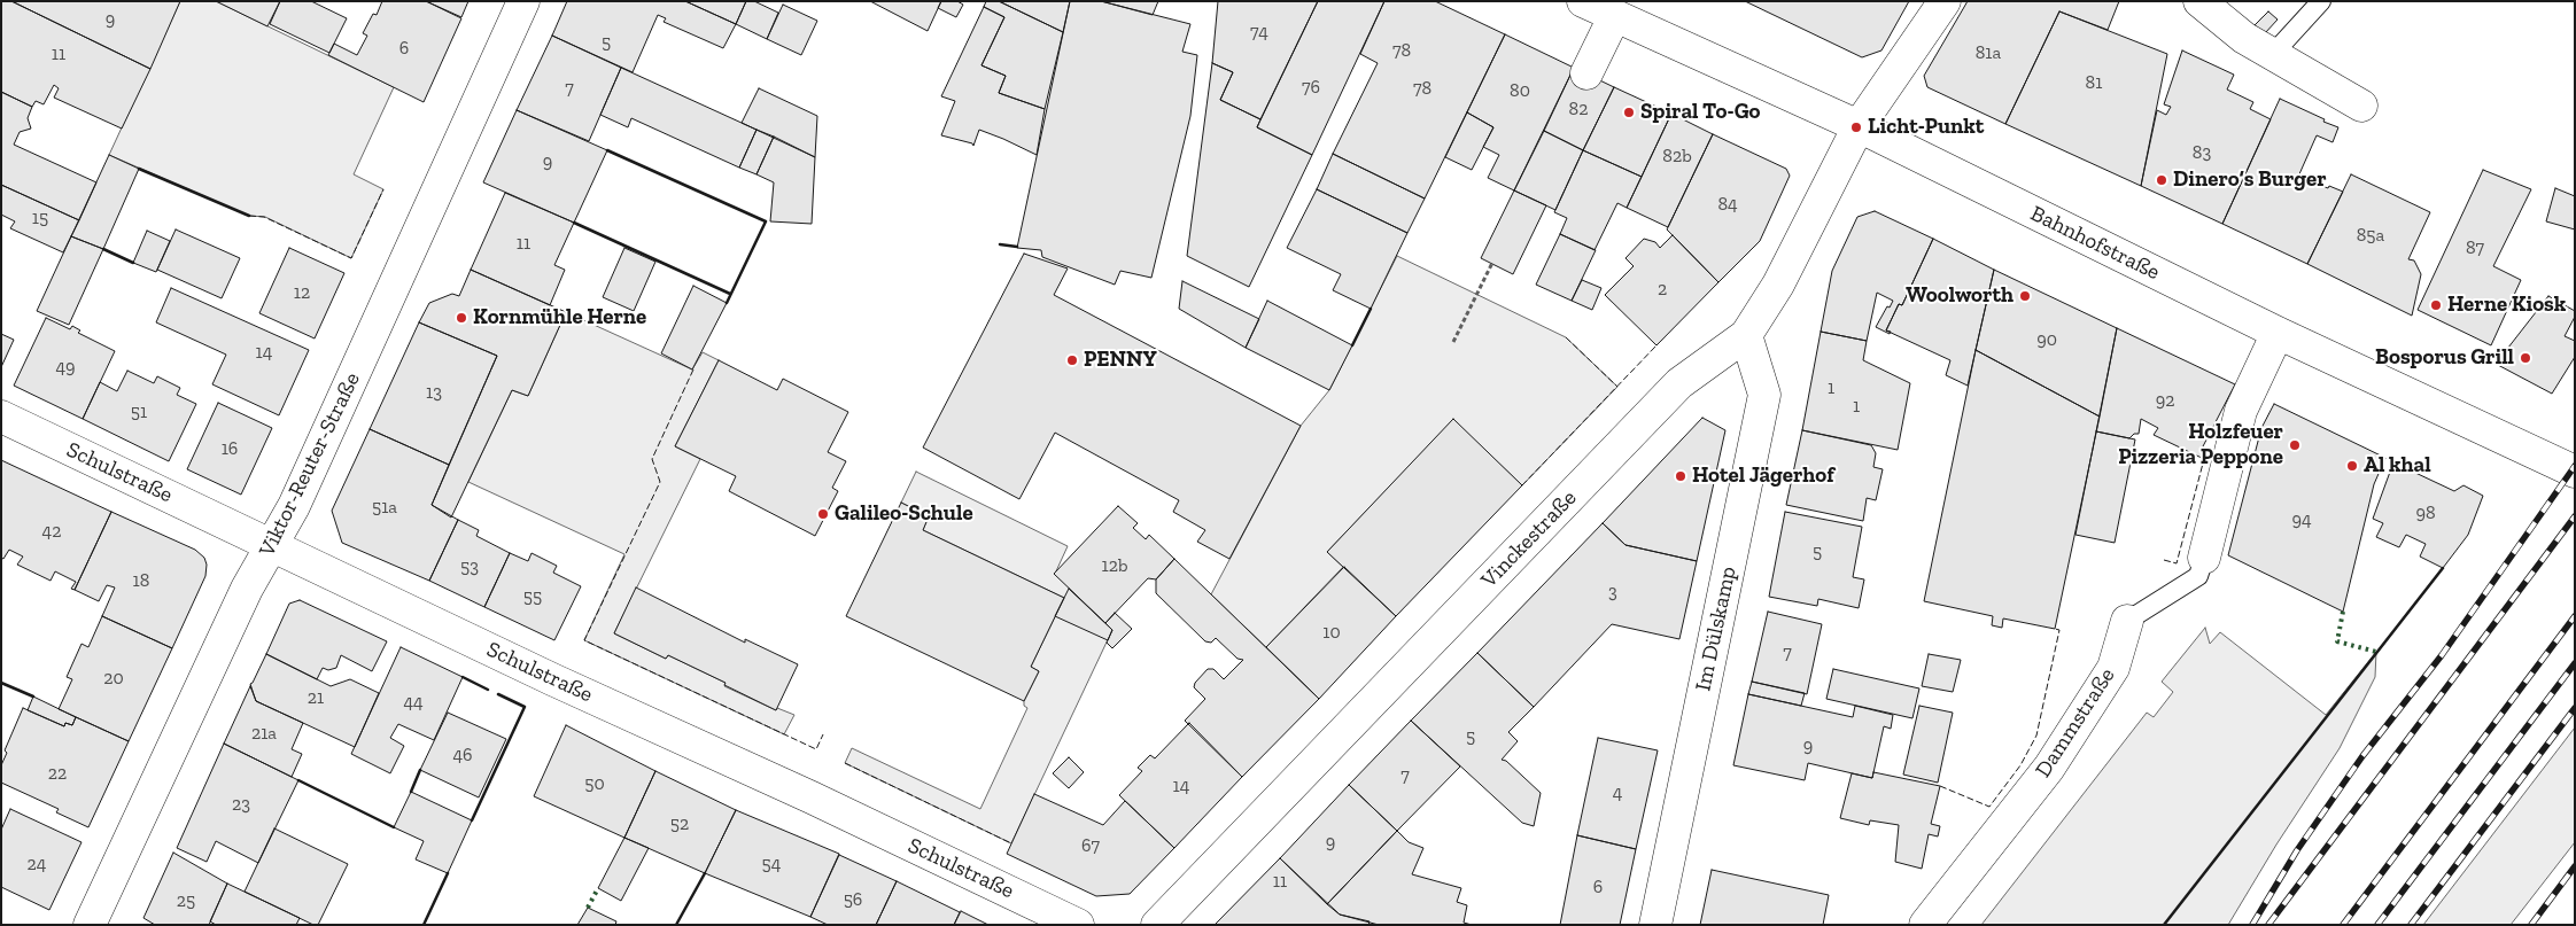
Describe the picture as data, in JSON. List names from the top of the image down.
{
  "streets": {
    "street": [
      "Bahnhofstraße",
      "Viktor-Reuter-Straße",
      "Schulstraße",
      "Vinckestraße",
      "Im Dülskamp",
      "Dammstraße"
    ]
  },
  "crossings": [
    ["Bahnhofstraße", "Vinckestraße"],
    ["Bahnhofstraße", "Dammstraße"],
    ["Viktor-Reuter-Straße", "Schulstraße"],
    ["Vinckestraße", "Im Dülskamp"]
  ],
  "places": [
    "Spiral To-Go",
    "Licht-Punkt",
    "Dinero‘s Burger",
    "Woolworth",
    "Herne Kiosk",
    "Kornmühle Herne",
    "Bosporus Grill",
    "PENNY",
    "Holzfeuer Pizzeria Peppone",
    "Al khal",
    "Hotel Jägerhof",
    "Galileo-Schule"
  ],
  "house_numbers": [
    "9",
    "74",
    "5",
    "6",
    "78",
    "81a",
    "11",
    "81",
    "76",
    "7",
    "78",
    "80",
    "82",
    "83",
    "82b",
    "9",
    "84",
    "15",
    "85a",
    "11",
    "87",
    "2",
    "12",
    "90",
    "14",
    "49",
    "1",
    "13",
    "92",
    "1",
    "51",
    "16",
    "51a",
    "98",
    "94",
    "42",
    "5",
    "12b",
    "53",
    "18",
    "3",
    "55",
    "10",
    "7",
    "20",
    "21",
    "44",
    "21a",
    "5",
    "9",
    "46",
    "22",
    "7",
    "50",
    "14",
    "4",
    "23",
    "52",
    "9",
    "67",
    "24",
    "54",
    "11",
    "6",
    "56",
    "25"
  ]
}
